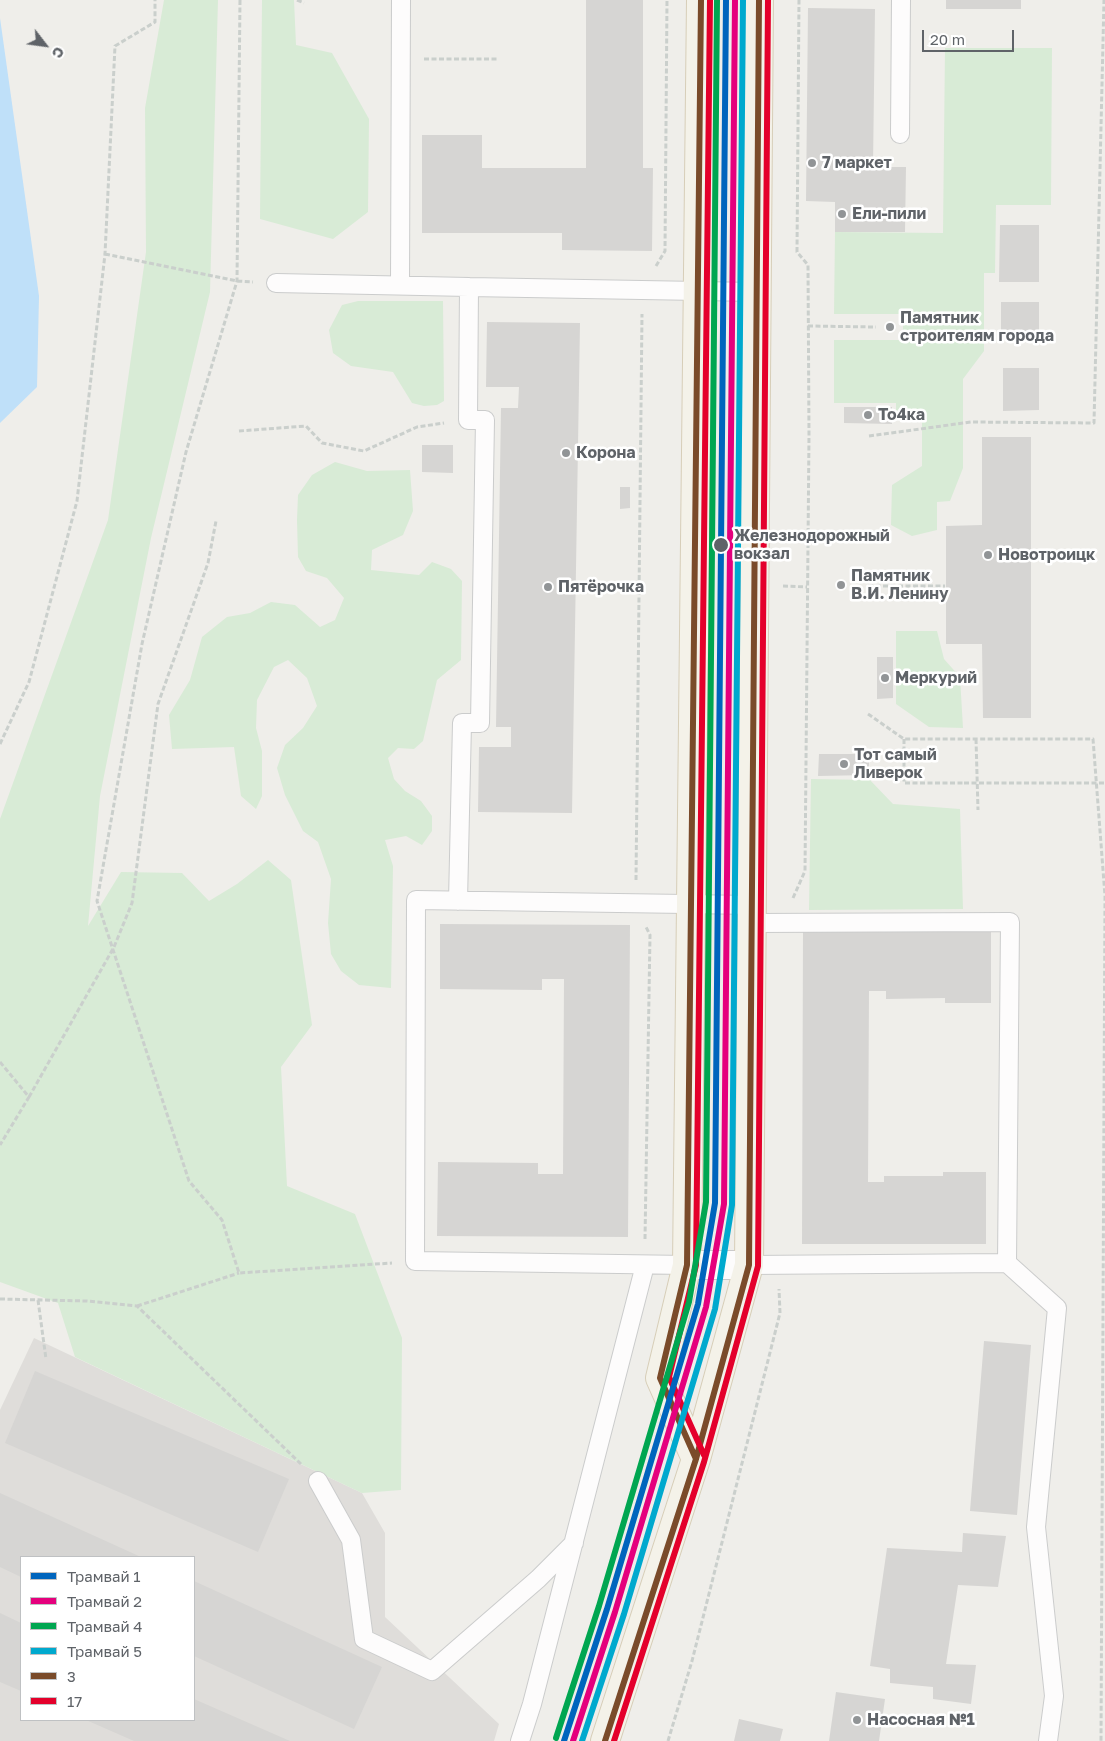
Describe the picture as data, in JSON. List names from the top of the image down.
{
  "places": [
    "7 маркет",
    "Ели-пили",
    "Памятник строителям города",
    "То4ка",
    "Корона",
    "Железнодорожный вокзал",
    "Новотроицк",
    "Памятник В.И. Ленину",
    "Пятёрочка",
    "Меркурий",
    "Тот самый Ливерок",
    "Насосная №1"
  ],
  "lines": [
    "tram line 1",
    "tram line 2",
    "tram line 4",
    "tram line 5",
    "transit line 3",
    "transit line 17"
  ],
  "legend": [
    "Трамвай 1",
    "Трамвай 2",
    "Трамвай 4",
    "Трамвай 5",
    "3",
    "17"
  ],
  "scale_bar": "20 m",
  "north": "bottom right"
}
